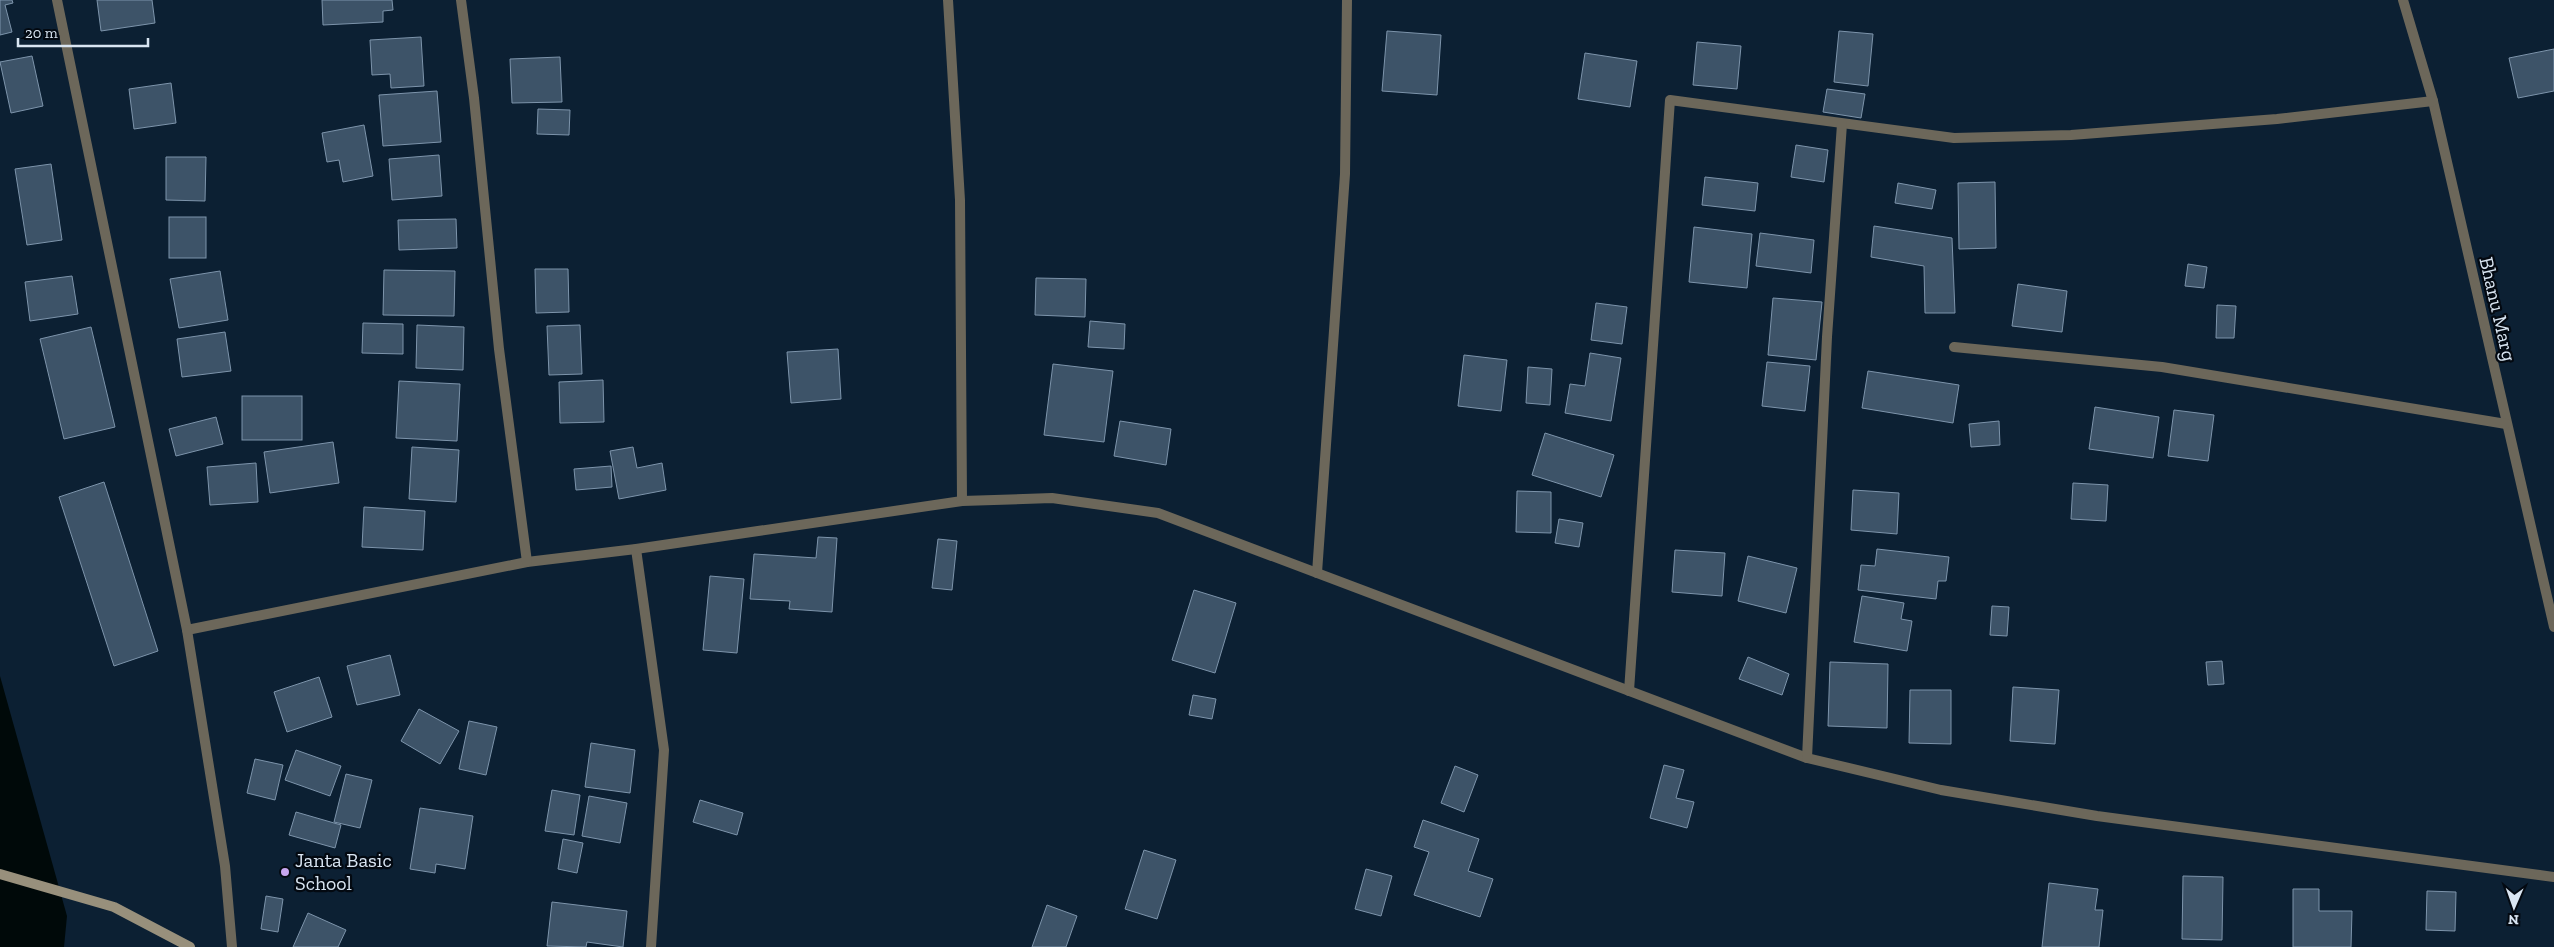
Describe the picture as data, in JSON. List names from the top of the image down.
{
  "streets": {
    "street": ["Bhanu Marg"]
  },
  "places": ["Janta Basic School"],
  "scale_bar": "20 m",
  "north": "bottom"
}
